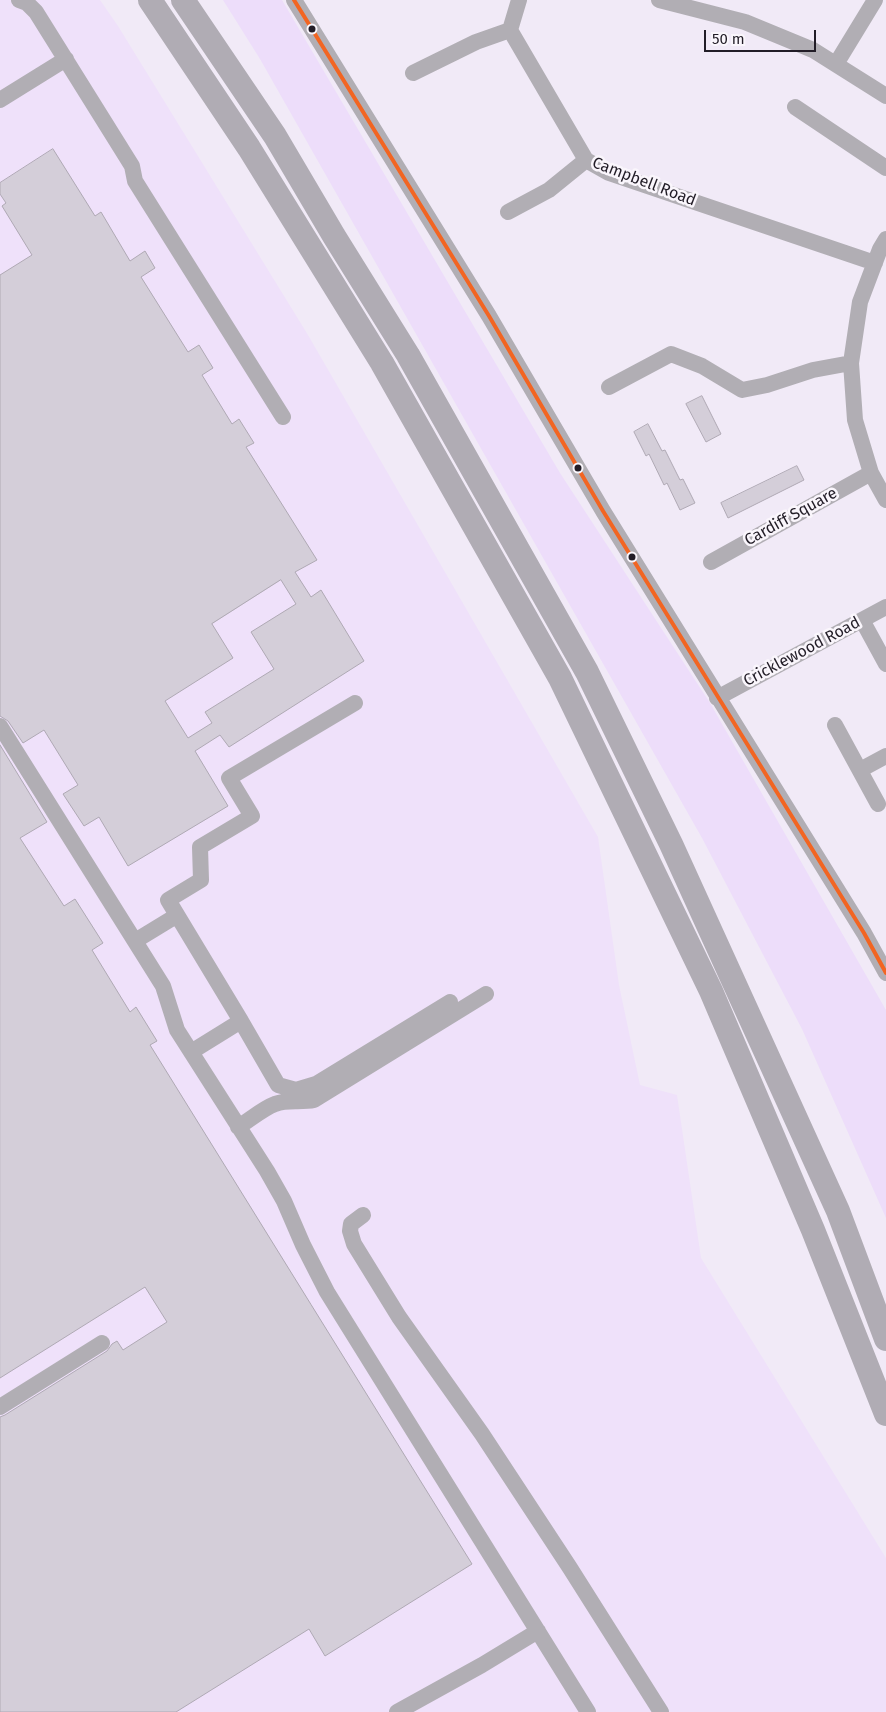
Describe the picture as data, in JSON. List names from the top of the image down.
{
  "streets": {
    "street": ["Campbell Road", "Cardiff Square", "Cricklewood Road"]
  },
  "scale_bar": "50 m"
}
